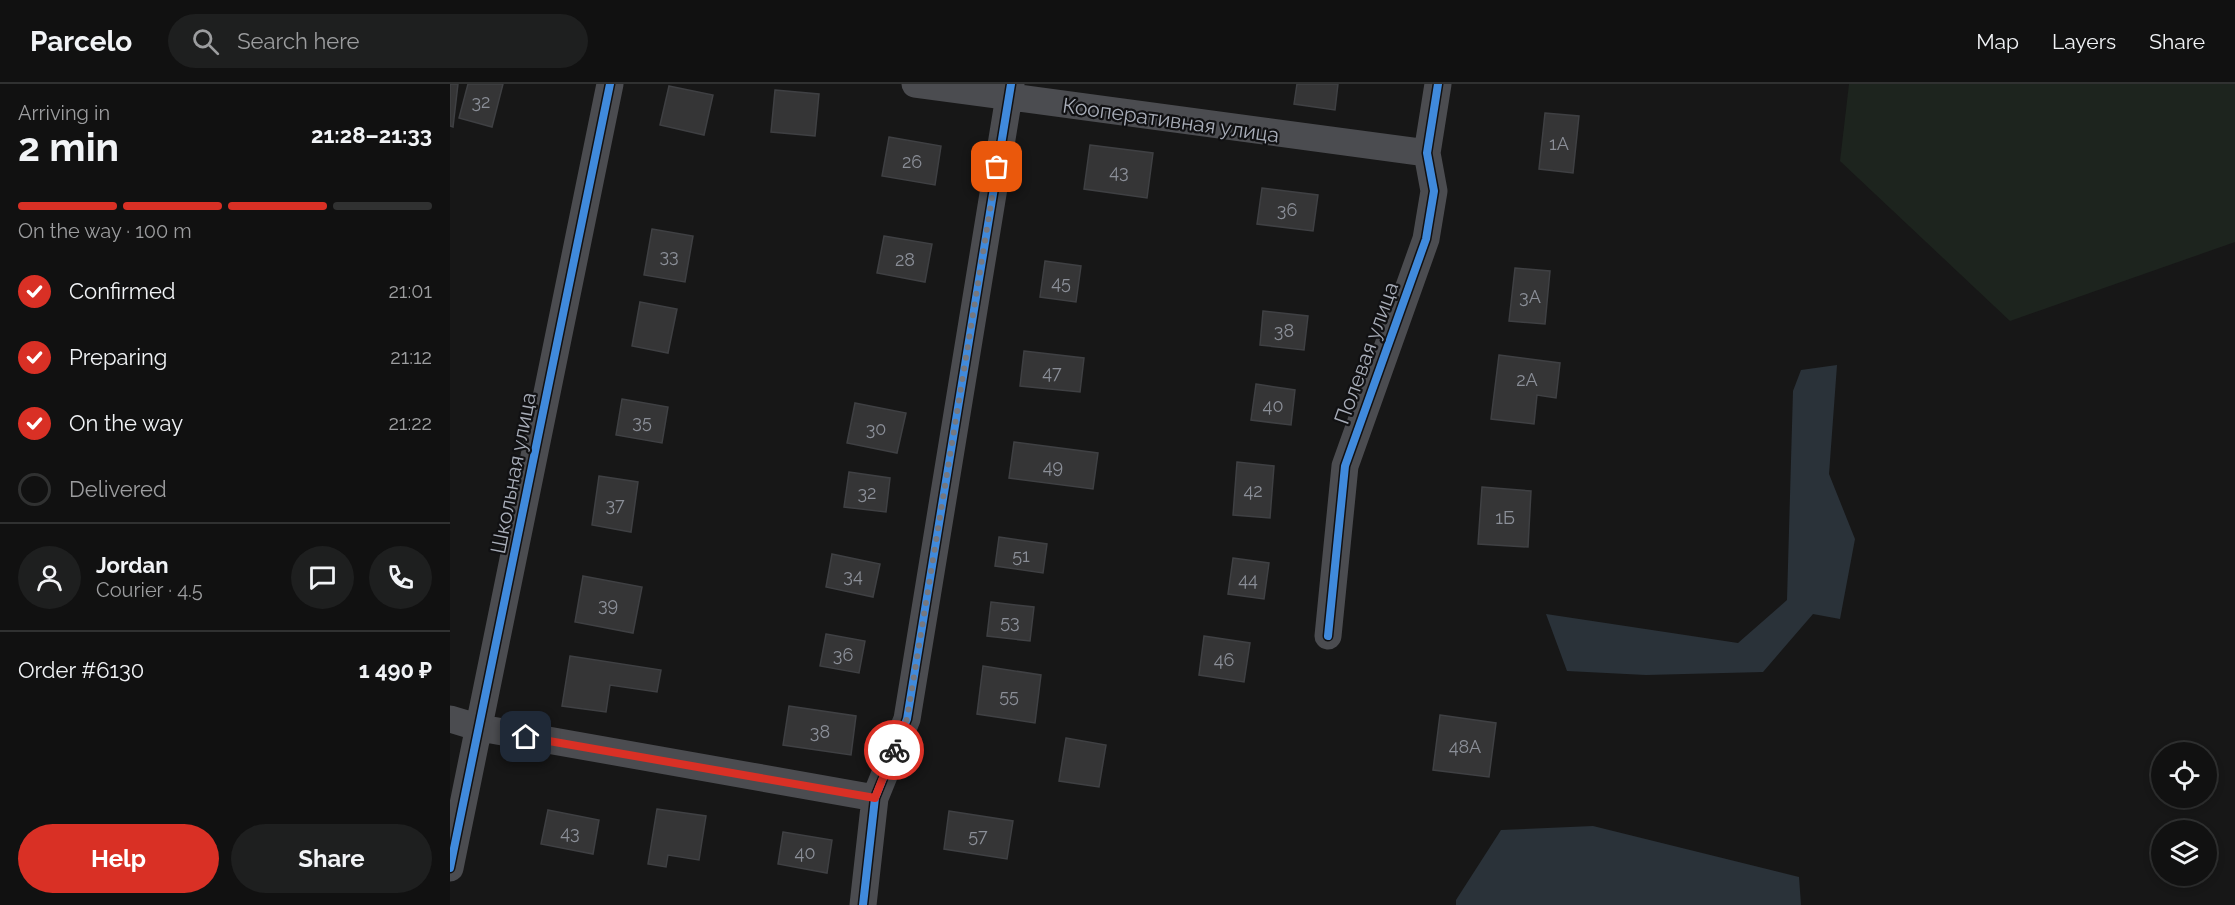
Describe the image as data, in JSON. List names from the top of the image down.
{
  "streets": {
    "street": ["Кооперативная улица", "Полевая улица", "Школьная улица"]
  },
  "crossings": [
    ["Кооперативная улица", "Полевая улица"]
  ],
  "house_numbers": [
    "32",
    "1А",
    "26",
    "43",
    "36",
    "33",
    "28",
    "45",
    "3А",
    "38",
    "47",
    "2А",
    "40",
    "35",
    "30",
    "49",
    "42",
    "32",
    "37",
    "1Б",
    "51",
    "34",
    "44",
    "39",
    "53",
    "36",
    "46",
    "55",
    "38",
    "48А",
    "43",
    "57",
    "40"
  ],
  "page": {
    "header": "Parcelo",
    "search": "Search here",
    "nav": ["Map", "Layers", "Share"],
    "heading": ["2 min", "Arriving in", "21:28–21:33"],
    "panel": [
      "Jordan",
      "Courier · 4.5",
      "Order #6130",
      "1 490 ₽"
    ],
    "bar": "On the way · 100 m",
    "list": [
      ["Confirmed", "21:01"],
      ["Preparing", "21:12"],
      ["On the way", "21:22"],
      "Delivered"
    ],
    "buttons": ["Help", "Share"]
  }
}
